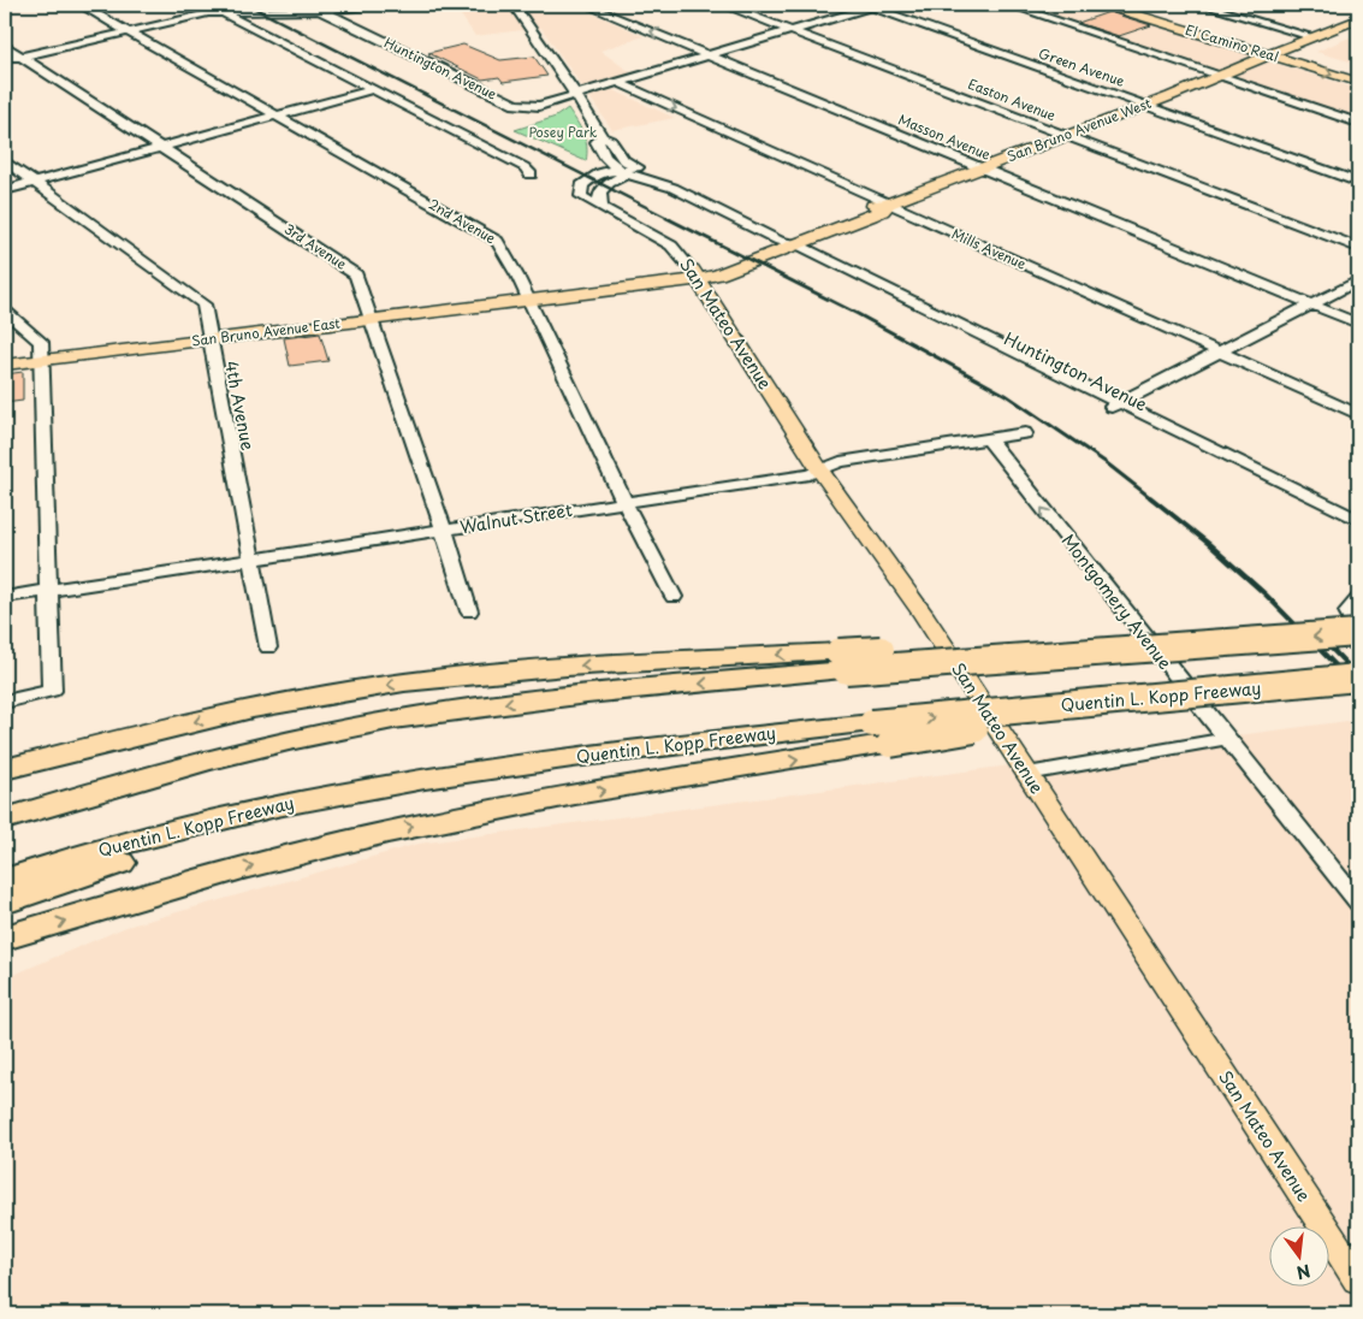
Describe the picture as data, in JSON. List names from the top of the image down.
{
  "streets": {
    "highway": ["Quentin L. Kopp Freeway"],
    "main road": [
      "El Camino Real",
      "San Bruno Avenue West",
      "San Mateo Avenue",
      "San Bruno Avenue East"
    ],
    "street": [
      "Green Avenue",
      "Huntington Avenue",
      "Easton Avenue",
      "Masson Avenue",
      "2nd Avenue",
      "3rd Avenue",
      "Mills Avenue",
      "4th Avenue",
      "Walnut Street",
      "Montgomery Avenue"
    ]
  },
  "crossings": [
    ["El Camino Real", "San Bruno Avenue West"],
    ["Green Avenue", "Huntington Avenue"],
    ["Green Avenue", "San Bruno Avenue West"],
    ["Huntington Avenue", "Easton Avenue"],
    ["Huntington Avenue", "San Bruno Avenue West"],
    ["Huntington Avenue", "Masson Avenue"],
    ["Huntington Avenue", "Mills Avenue"],
    ["Huntington Avenue", "San Mateo Avenue"],
    ["Easton Avenue", "San Bruno Avenue West"],
    ["San Bruno Avenue West", "Masson Avenue"],
    ["San Bruno Avenue West", "Mills Avenue"],
    ["San Bruno Avenue West", "San Mateo Avenue"],
    ["San Bruno Avenue West", "San Bruno Avenue East"],
    ["2nd Avenue", "San Bruno Avenue East"],
    ["2nd Avenue", "Walnut Street"],
    ["3rd Avenue", "San Bruno Avenue East"],
    ["3rd Avenue", "Walnut Street"],
    ["San Mateo Avenue", "San Bruno Avenue East"],
    ["San Mateo Avenue", "Walnut Street"],
    ["San Bruno Avenue East", "4th Avenue"],
    ["4th Avenue", "Walnut Street"],
    ["Walnut Street", "Montgomery Avenue"]
  ],
  "one_way": ["Mills Avenue", "Montgomery Avenue"],
  "parks": ["Posey Park"],
  "north": "bottom"
}
